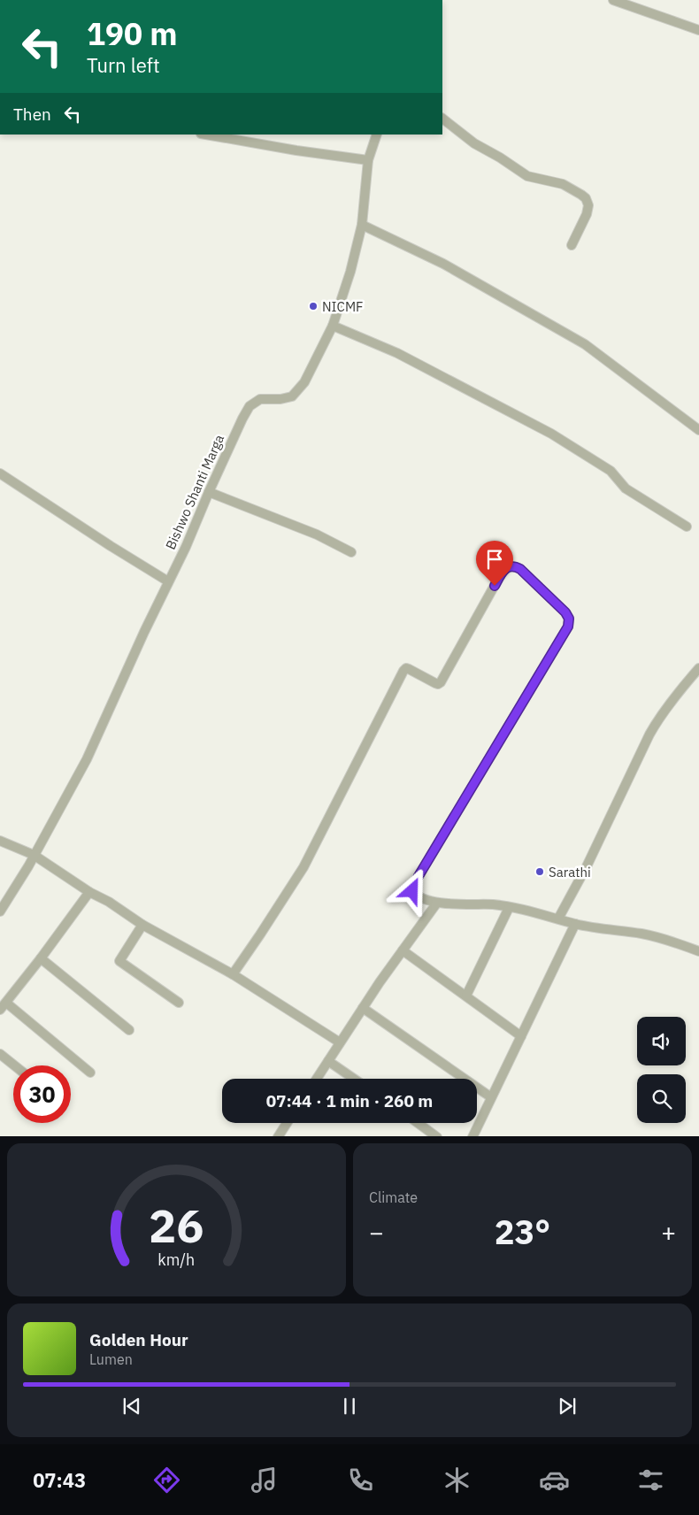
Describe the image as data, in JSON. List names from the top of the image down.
{
  "streets": {
    "street": ["Bishwo Shanti Marga"]
  },
  "places": ["NICMF", "Sarathi"],
  "page": {
    "turn": ["190 m", "Turn left"],
    "then": "Then",
    "limit": "30",
    "trip": "07:44 · 1 min · 260 m",
    "tile": "Climate",
    "heat": ["−", "23°", "+"],
    "song": ["Golden Hour", "Lumen"],
    "tabs": "07:43",
    "gauge": ["26", "km/h"]
  }
}
